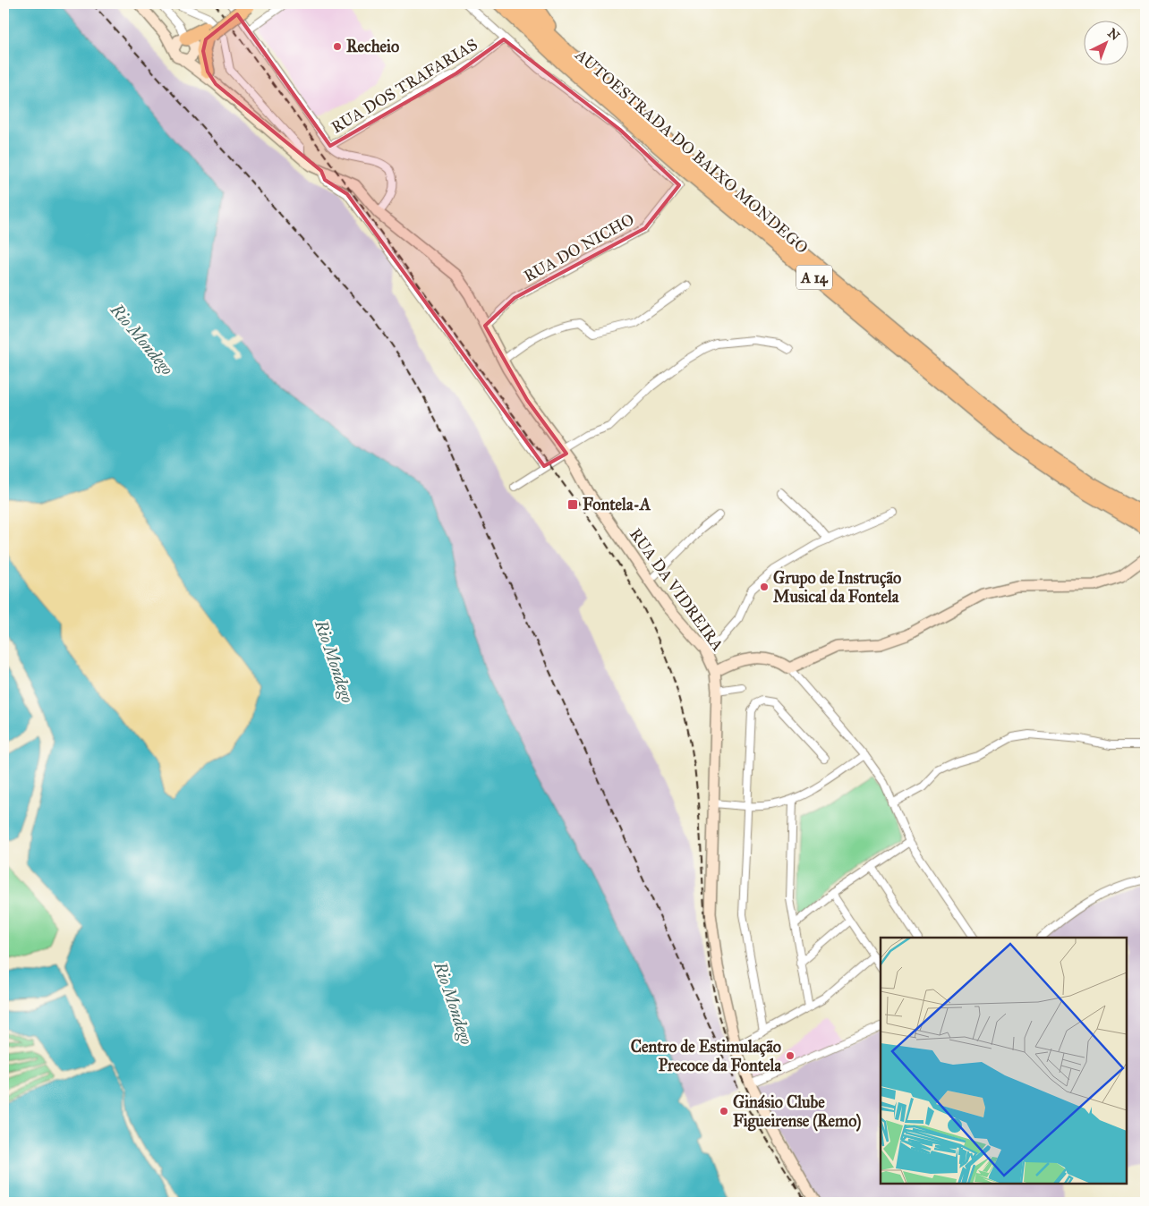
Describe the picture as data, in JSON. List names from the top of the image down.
{
  "streets": {
    "highway": ["AUTOESTRADA DO BAIXO MONDEGO", "A 14"],
    "street": ["RUA DOS TRAFARIAS", "RUA DO NICHO", "RUA DA VIDREIRA"]
  },
  "crossings": [
    ["RUA DOS TRAFARIAS", "RUA DO NICHO"],
    ["RUA DO NICHO", "RUA DA VIDREIRA"]
  ],
  "water": ["Rio Mondego"],
  "places": {
    "other": [
      "Recheio",
      "Grupo de Instrução Musical da Fontela",
      "Centro de Estimulação Precoce da Fontela",
      "Ginásio Clube Figueirense (Remo)"
    ],
    "transit": ["Fontela-A"]
  },
  "north": "top right"
}
